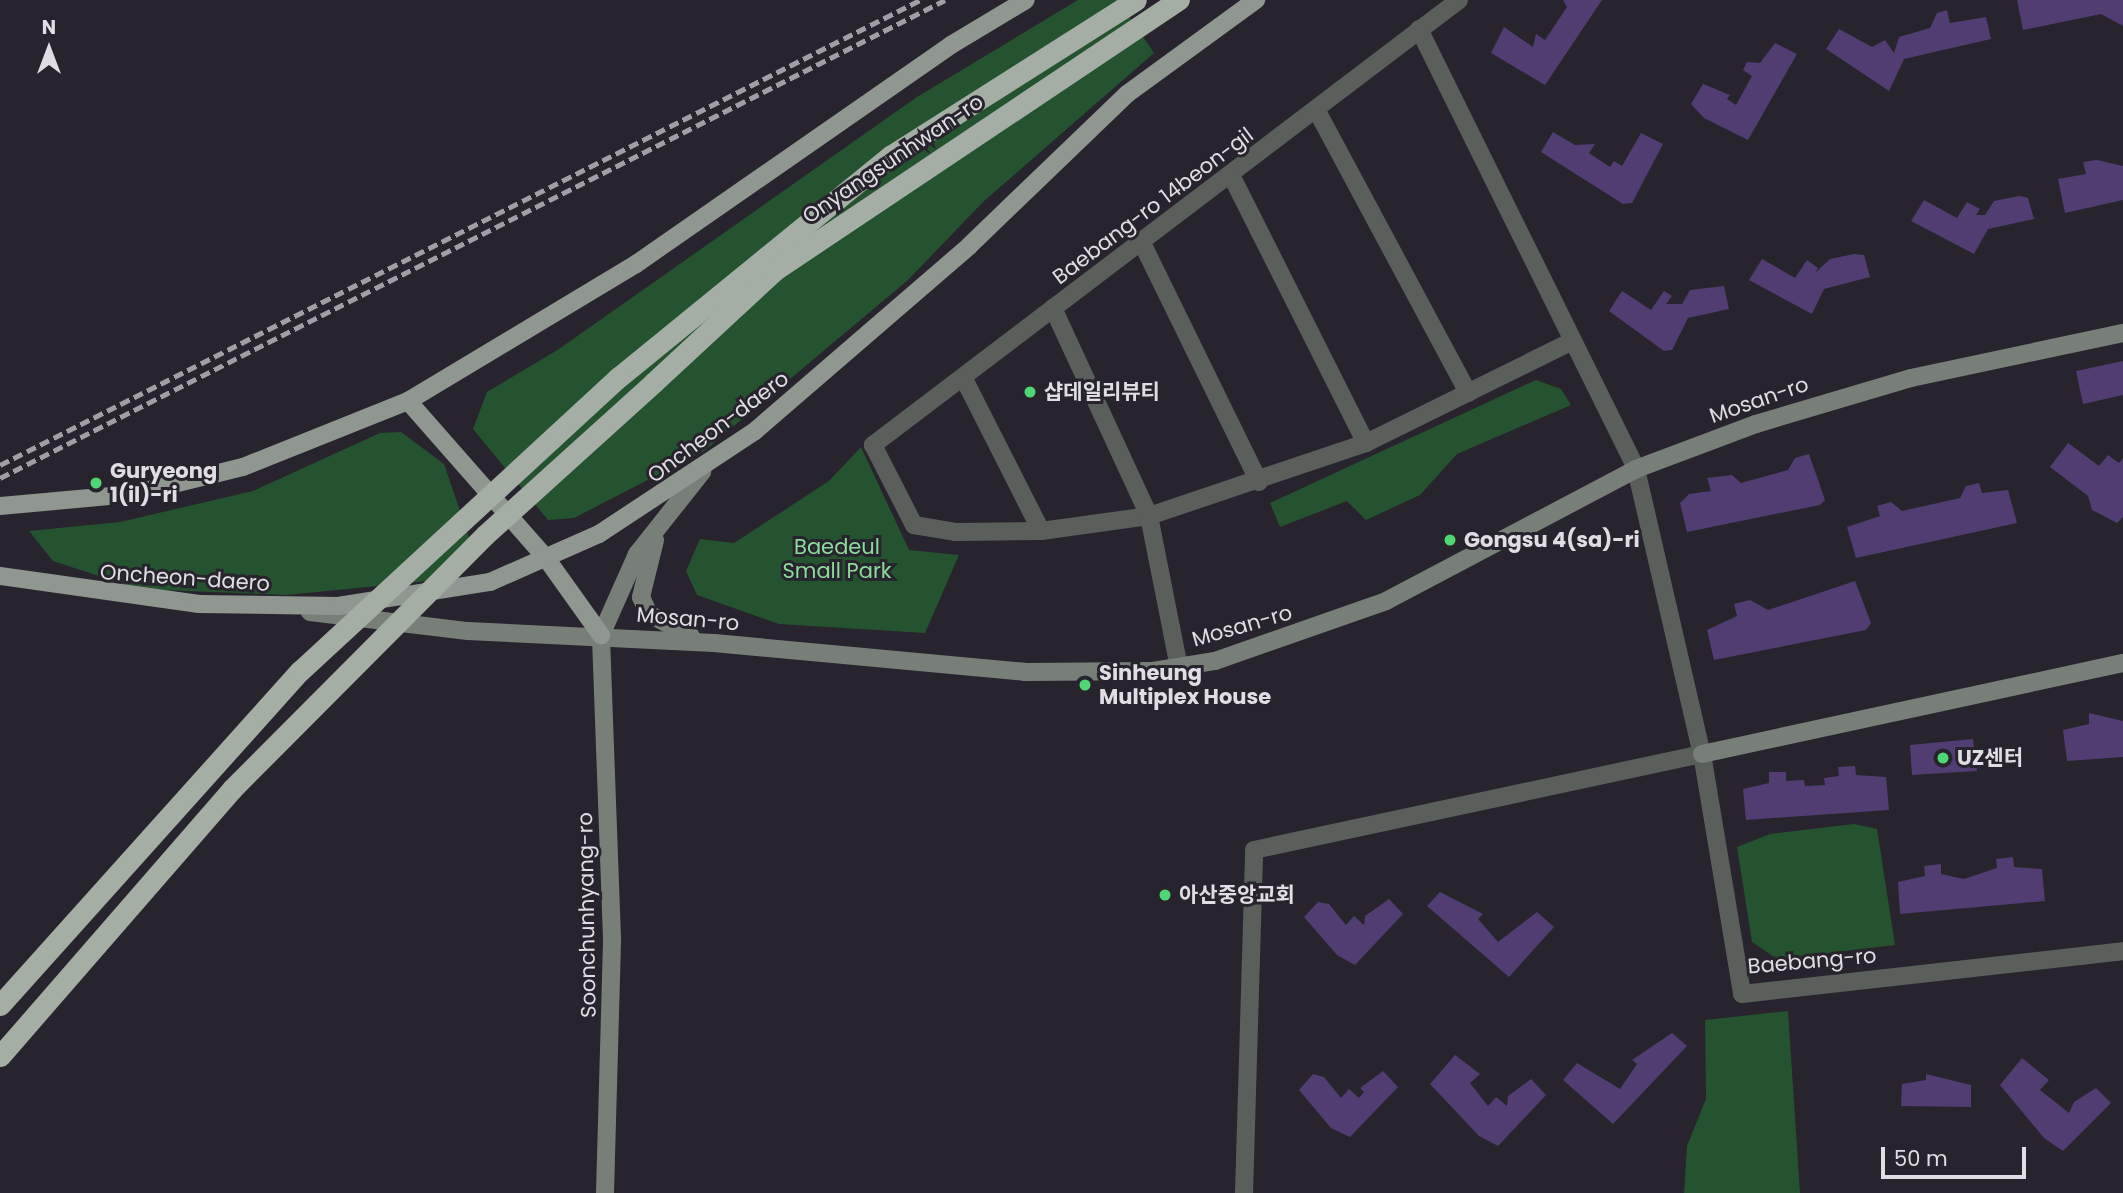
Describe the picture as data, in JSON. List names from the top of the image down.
{
  "streets": {
    "highway": ["Onyangsunhwan-ro"],
    "main road": ["Oncheon-daero"],
    "street": [
      "Baebang-ro 14beon-gil",
      "Mosan-ro",
      "Soonchunhyang-ro",
      "Baebang-ro"
    ]
  },
  "crossings": [
    ["Mosan-ro", "Oncheon-daero"],
    ["Mosan-ro", "Soonchunhyang-ro"]
  ],
  "parks": ["Baedeul Small Park"],
  "places": [
    "샵데일리뷰티",
    "Guryeong 1(il)-ri",
    "Gongsu 4(sa)-ri",
    "Sinheung Multiplex House",
    "UZ센터",
    "아산중앙교회"
  ],
  "scale_bar": "50 m",
  "north": "top"
}
